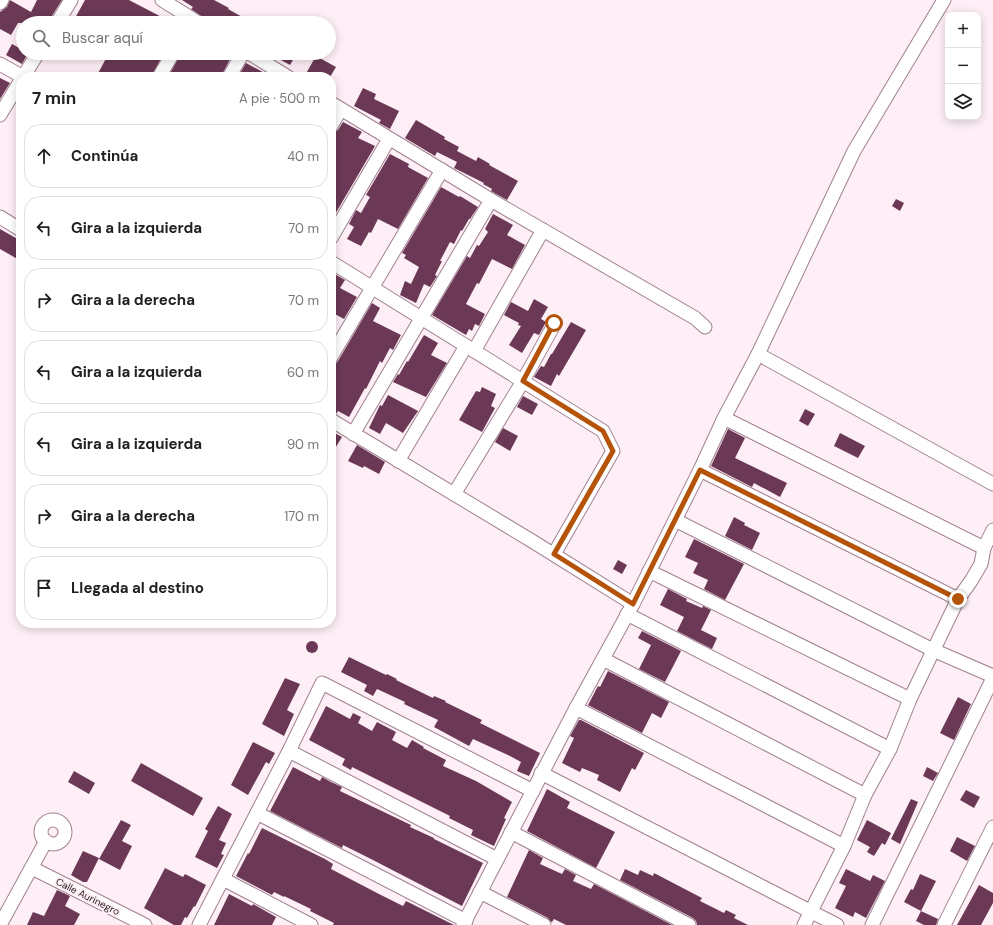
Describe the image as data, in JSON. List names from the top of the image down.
{
  "streets": {
    "street": ["Calle Aurinegro"]
  },
  "page": {
    "map_buttons": ["+", "−"],
    "search": "Buscar aquí",
    "heading": ["7 min", "A pie · 500 m"],
    "list": [
      ["Continúa", "40 m"],
      ["Gira a la izquierda", "70 m"],
      ["Gira a la derecha", "70 m"],
      ["Gira a la izquierda", "60 m"],
      ["Gira a la izquierda", "90 m"],
      ["Gira a la derecha", "170 m"],
      "Llegada al destino"
    ]
  }
}
